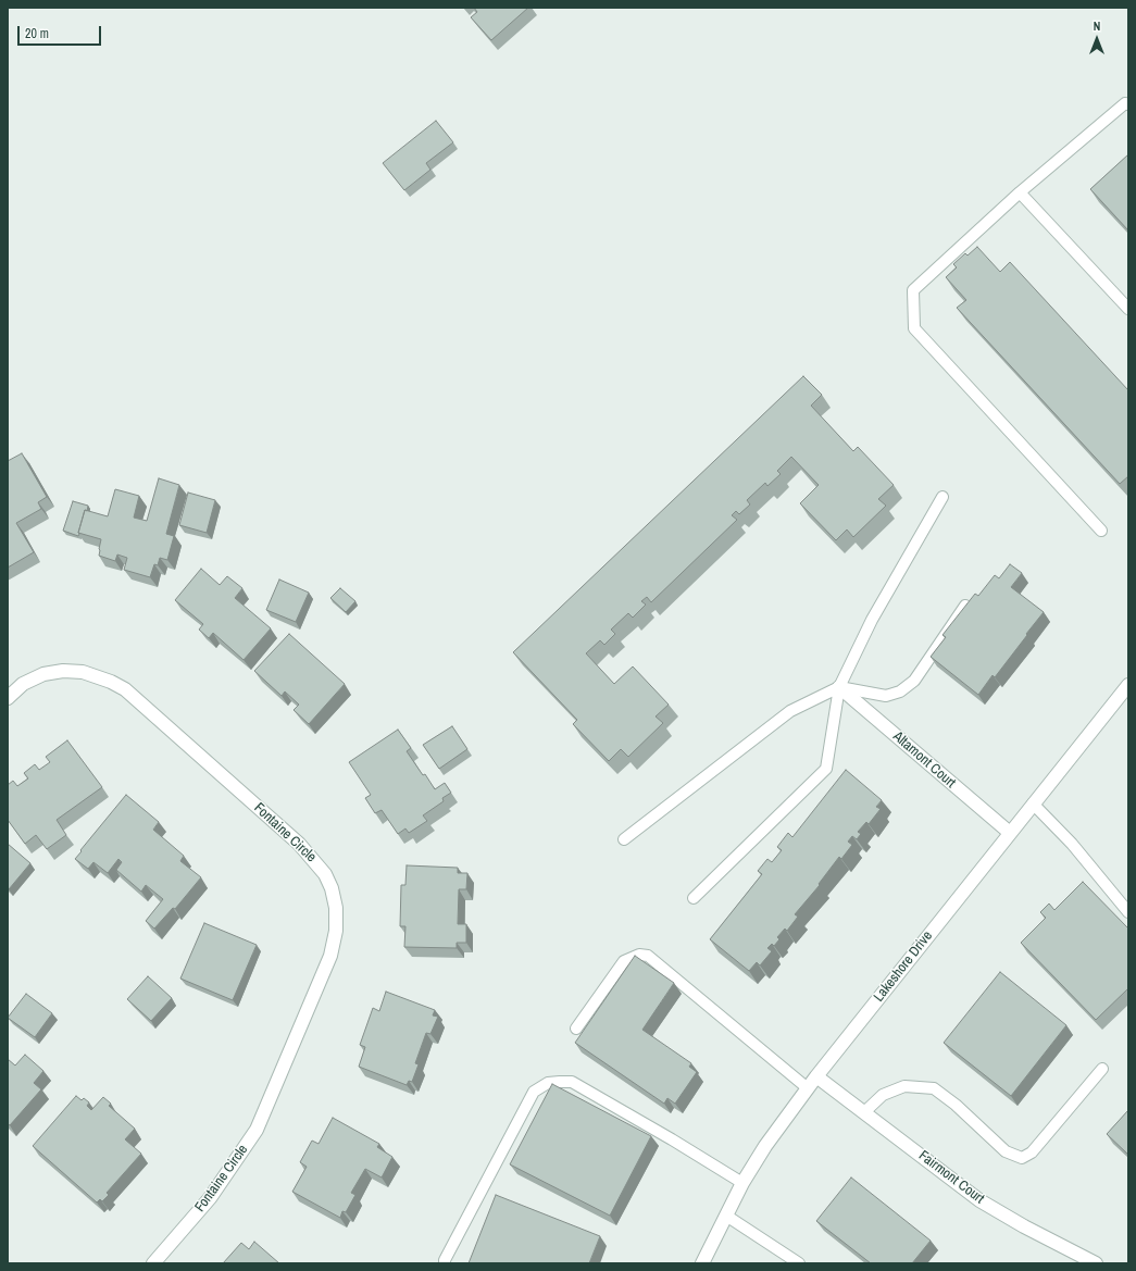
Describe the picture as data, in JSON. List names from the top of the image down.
{
  "streets": {
    "street": [
      "Altamont Court",
      "Fontaine Circle",
      "Lakeshore Drive",
      "Fairmont Court"
    ]
  },
  "crossings": [
    ["Altamont Court", "Lakeshore Drive"],
    ["Lakeshore Drive", "Fairmont Court"]
  ],
  "scale_bar": "20 m",
  "north": "top"
}
